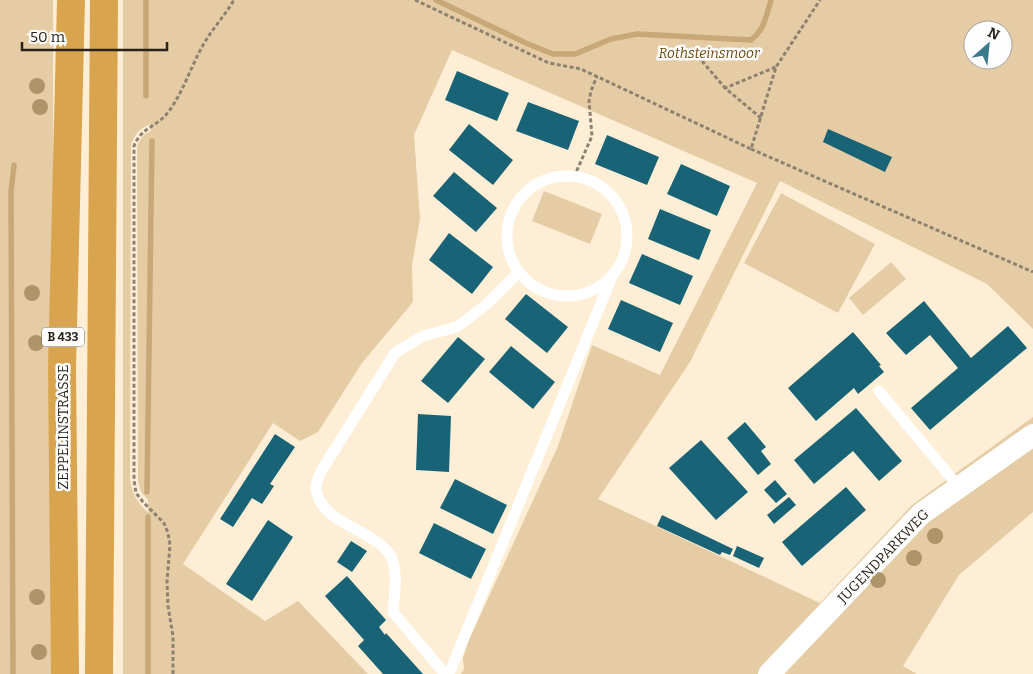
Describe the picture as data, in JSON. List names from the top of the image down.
{
  "streets": {
    "highway": ["B 433", "ZEPPELINSTRASSE"],
    "street": ["JUGENDPARKWEG"]
  },
  "parks": ["Rothsteinsmoor"],
  "scale_bar": "50 m",
  "north": "top right"
}
